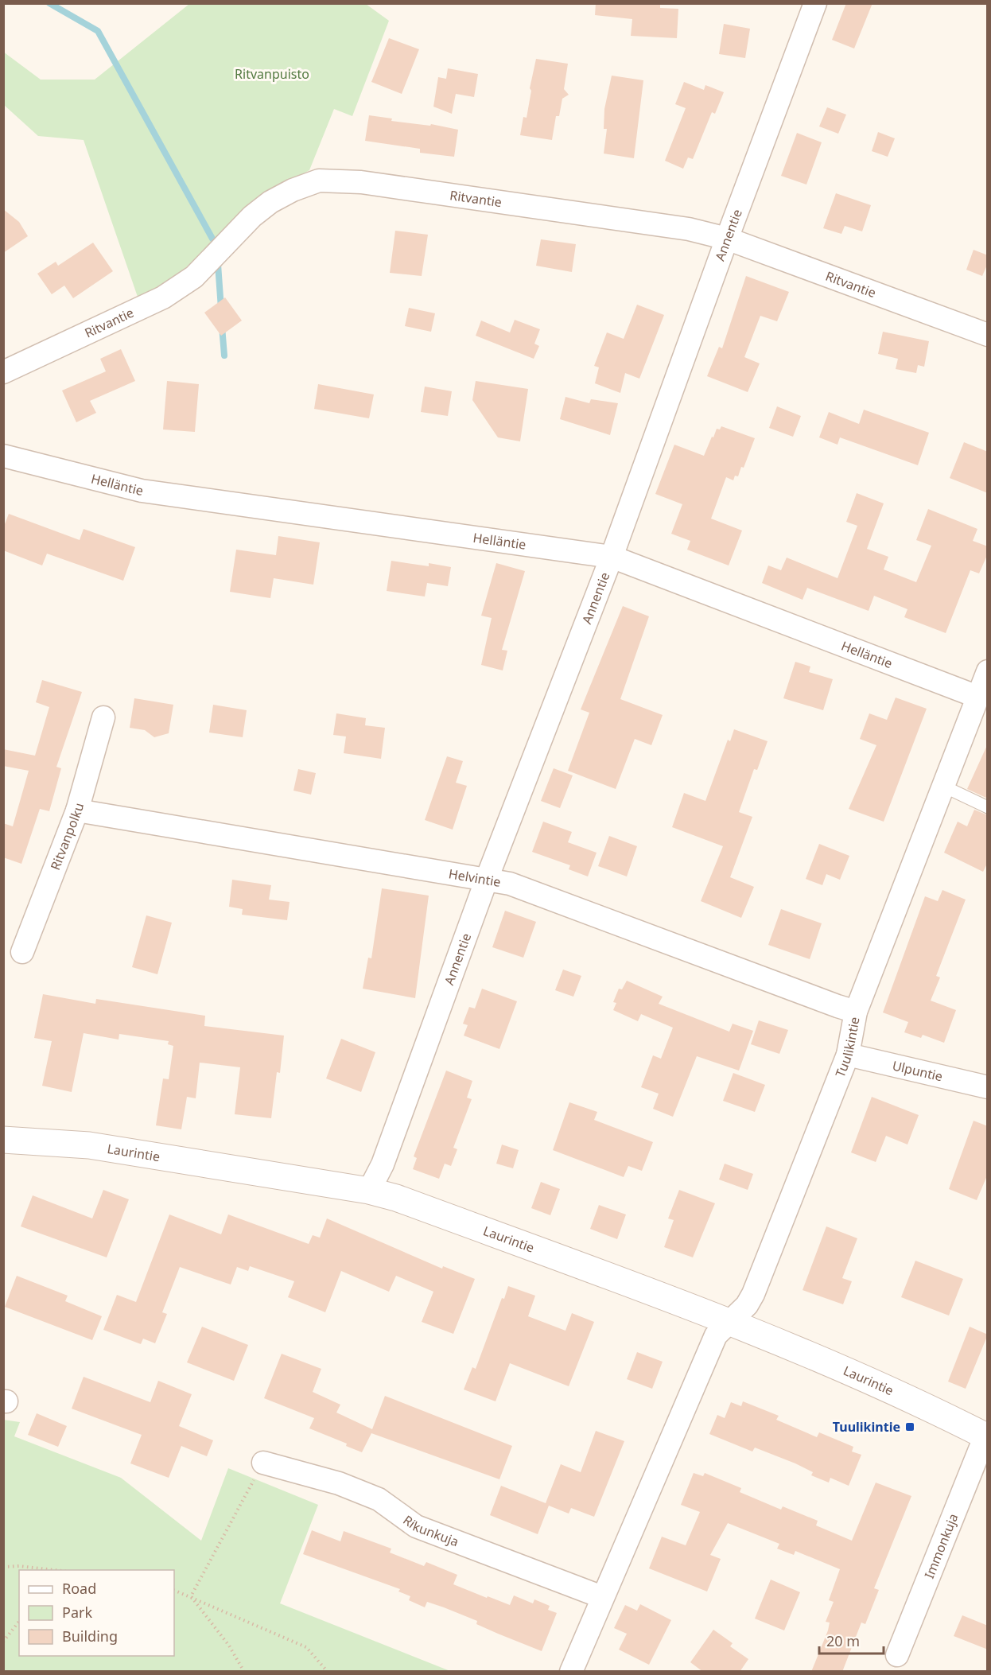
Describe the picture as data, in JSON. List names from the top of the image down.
{
  "streets": {
    "street": [
      "Ritvantie",
      "Annentie",
      "Helläntie",
      "Ritvanpolku",
      "Helvintie",
      "Tuulikintie",
      "Ulpuntie",
      "Laurintie",
      "Rikunkuja",
      "Immonkuja"
    ]
  },
  "crossings": [
    ["Ritvantie", "Annentie"],
    ["Annentie", "Helläntie"],
    ["Annentie", "Helvintie"],
    ["Annentie", "Laurintie"],
    ["Helläntie", "Tuulikintie"],
    ["Ritvanpolku", "Helvintie"],
    ["Helvintie", "Tuulikintie"],
    ["Tuulikintie", "Ulpuntie"],
    ["Tuulikintie", "Laurintie"],
    ["Tuulikintie", "Rikunkuja"],
    ["Laurintie", "Immonkuja"]
  ],
  "parks": ["Ritvanpuisto"],
  "places": {
    "transit": ["Tuulikintie"]
  },
  "legend": ["Road", "Park", "Building"],
  "scale_bar": "20 m"
}
